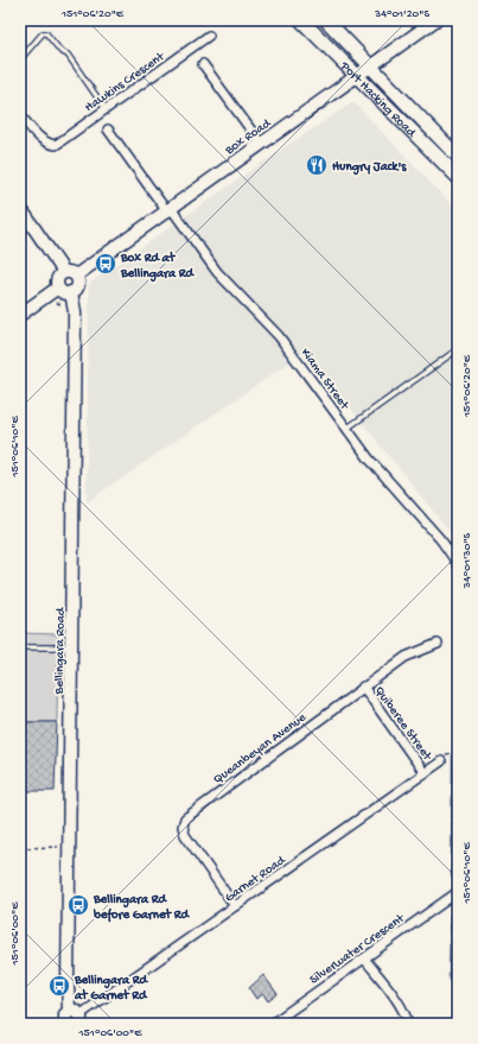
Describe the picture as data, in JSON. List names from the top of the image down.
{
  "streets": {
    "main road": ["Port Hacking Road"],
    "street": [
      "Hawkins Crescent",
      "Box Road",
      "Kiama Street",
      "Bellingara Road",
      "Quiberee Street",
      "Queanbeyan Avenue",
      "Garnet Road",
      "Silverwater Crescent"
    ]
  },
  "crossings": [
    ["Port Hacking Road", "Box Road"],
    ["Box Road", "Kiama Street"],
    ["Box Road", "Bellingara Road"],
    ["Bellingara Road", "Garnet Road"],
    ["Quiberee Street", "Queanbeyan Avenue"],
    ["Quiberee Street", "Garnet Road"],
    ["Queanbeyan Avenue", "Garnet Road"]
  ],
  "places": {
    "restaurant": ["Hungry Jack's"],
    "bus stop": ["Box Rd at Bellingara Rd", "Bellingara Rd before Garnet Rd", "Bellingara Rd at Garnet Rd"]
  },
  "coordinates": [
    "151°06'20\"E",
    "34°01'20\"S",
    "151°06'10\"E",
    "34°01'30\"S",
    "151°06'00\"E"
  ]
}
